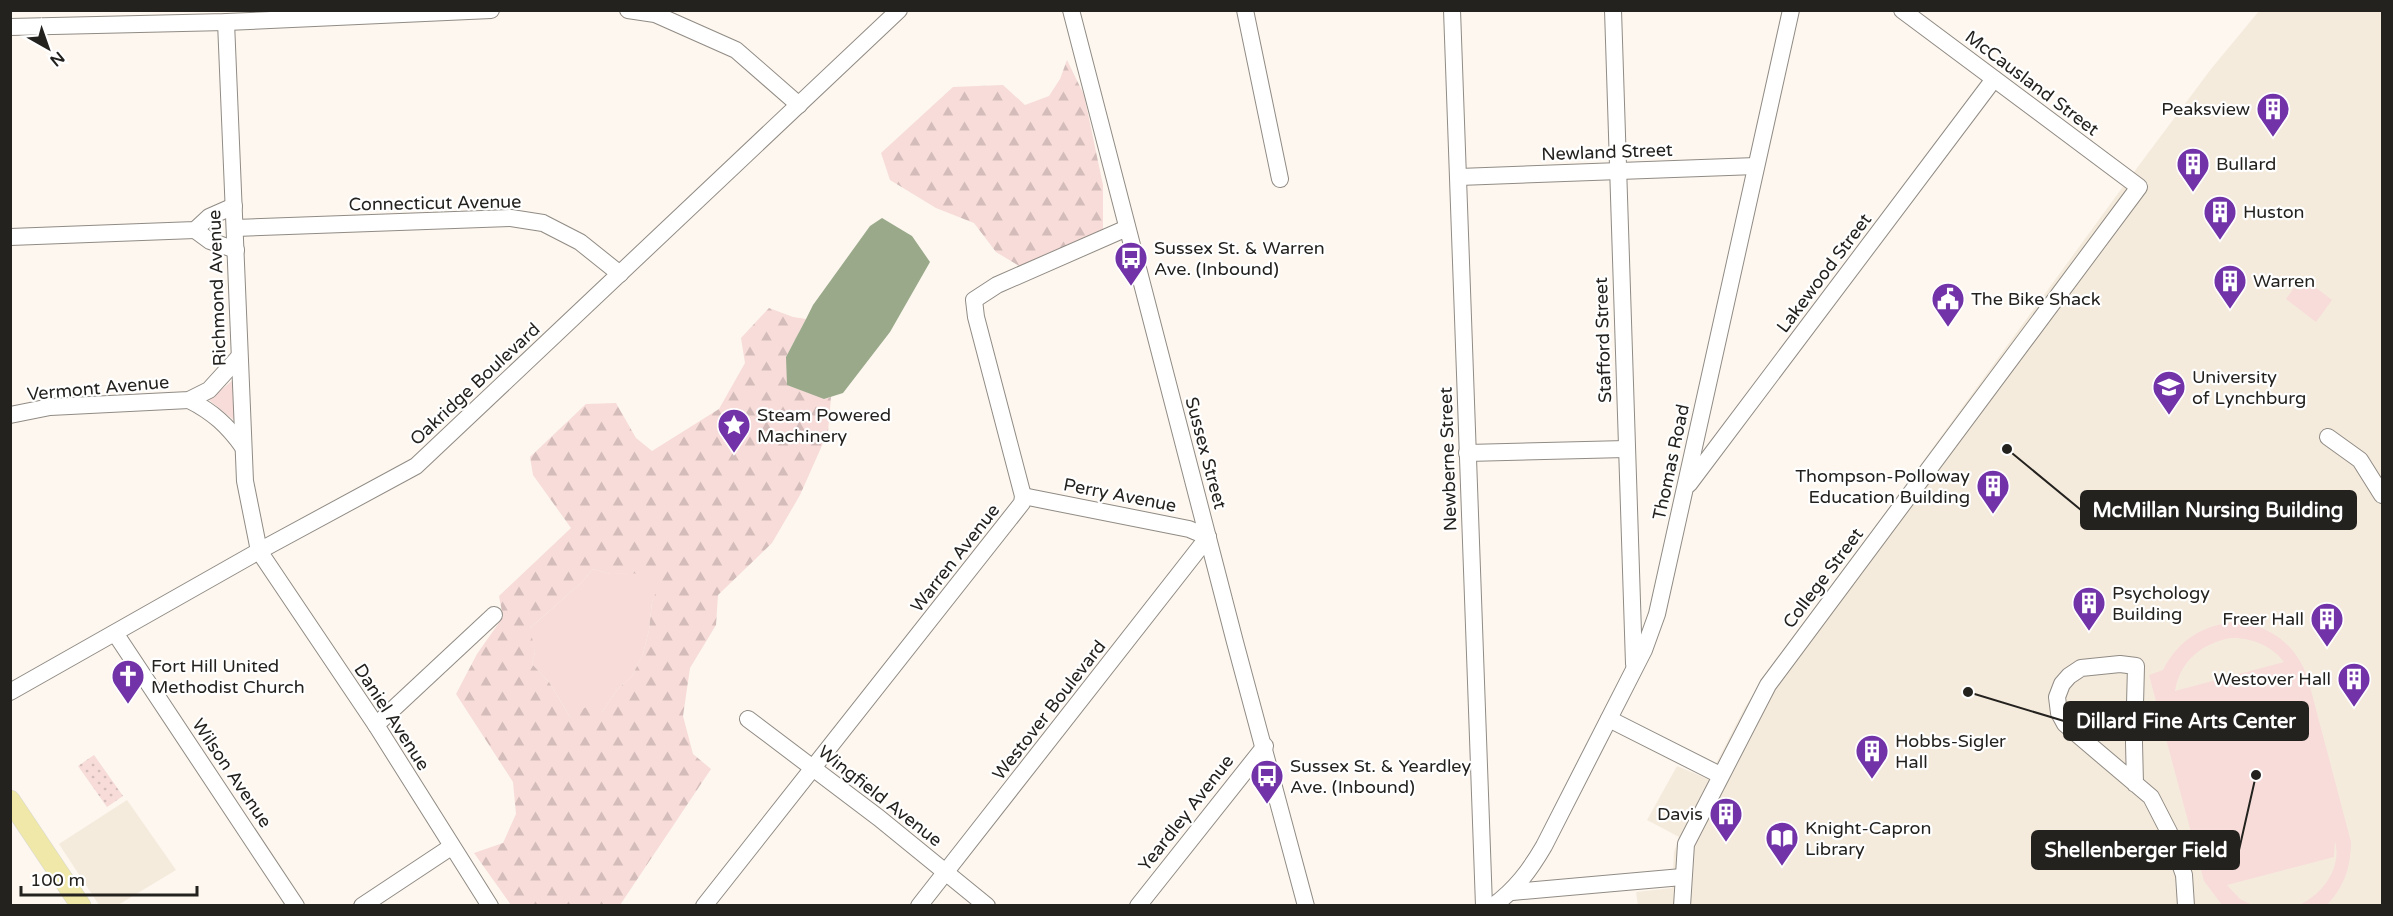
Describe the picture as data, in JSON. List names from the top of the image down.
{
  "streets": {
    "street": [
      "McCausland Street",
      "Newland Street",
      "Connecticut Avenue",
      "Lakewood Street",
      "Richmond Avenue",
      "Stafford Street",
      "Oakridge Boulevard",
      "Vermont Avenue",
      "Sussex Street",
      "Newberne Street",
      "Thomas Road",
      "Perry Avenue",
      "Warren Avenue",
      "College Street",
      "Westover Boulevard",
      "Daniel Avenue",
      "Wilson Avenue",
      "Wingfield Avenue",
      "Yeardley Avenue"
    ]
  },
  "crossings": [
    ["McCausland Street", "Lakewood Street"],
    ["McCausland Street", "College Street"],
    ["Newland Street", "Stafford Street"],
    ["Newland Street", "Newberne Street"],
    ["Newland Street", "Thomas Road"],
    ["Connecticut Avenue", "Richmond Avenue"],
    ["Connecticut Avenue", "Oakridge Boulevard"],
    ["Lakewood Street", "Thomas Road"],
    ["Richmond Avenue", "Oakridge Boulevard"],
    ["Richmond Avenue", "Vermont Avenue"],
    ["Richmond Avenue", "Daniel Avenue"],
    ["Stafford Street", "Thomas Road"],
    ["Oakridge Boulevard", "Daniel Avenue"],
    ["Oakridge Boulevard", "Wilson Avenue"],
    ["Sussex Street", "Perry Avenue"],
    ["Sussex Street", "Warren Avenue"],
    ["Sussex Street", "Westover Boulevard"],
    ["Sussex Street", "Yeardley Avenue"],
    ["Perry Avenue", "Warren Avenue"],
    ["Perry Avenue", "Westover Boulevard"],
    ["Warren Avenue", "Wingfield Avenue"],
    ["Westover Boulevard", "Wingfield Avenue"]
  ],
  "places": {
    "building": [
      "Peaksview",
      "Bullard",
      "Huston",
      "Warren",
      "Thompson-Polloway Education Building",
      "Psychology Building",
      "Freer Hall",
      "Westover Hall",
      "Hobbs-Sigler Hall",
      "Davis"
    ],
    "bus stop": ["Sussex St. & Warren Ave. (Inbound)", "Sussex St. & Yeardley Ave. (Inbound)"],
    "public building": ["The Bike Shack"],
    "school or university": ["University of Lynchburg"],
    "other": ["McMillan Nursing Building", "Dillard Fine Arts Center", "Shellenberger Field"],
    "place": ["Steam Powered Machinery"],
    "church": ["Fort Hill United Methodist Church"],
    "library": ["Knight-Capron Library"]
  },
  "scale_bar": "100 m",
  "north": "bottom right"
}
